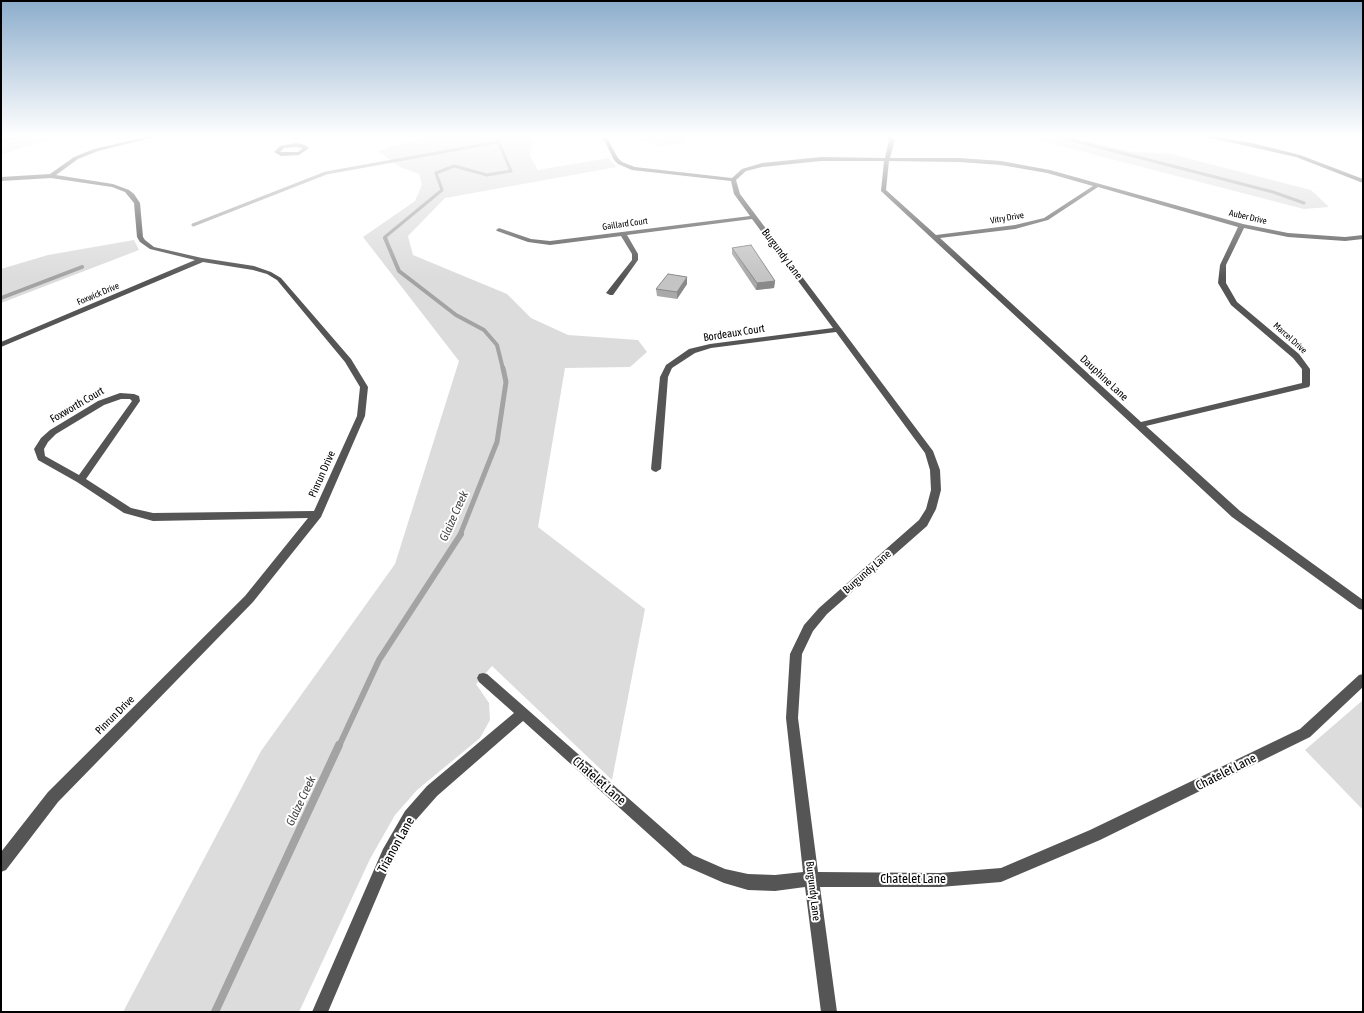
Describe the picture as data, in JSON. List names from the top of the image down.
{
  "streets": {
    "street": [
      "Auber Drive",
      "Vitry Drive",
      "Gaillard Court",
      "Burgundy Lane",
      "Foxwick Drive",
      "Bordeaux Court",
      "Marcel Drive",
      "Dauphine Lane",
      "Foxworth Court",
      "Pinrun Drive",
      "Chatelet Lane",
      "Trianon Lane"
    ]
  },
  "crossings": [
    ["Auber Drive", "Vitry Drive"],
    ["Auber Drive", "Marcel Drive"],
    ["Vitry Drive", "Dauphine Lane"],
    ["Gaillard Court", "Burgundy Lane"],
    ["Burgundy Lane", "Bordeaux Court"],
    ["Burgundy Lane", "Chatelet Lane"],
    ["Foxwick Drive", "Pinrun Drive"],
    ["Marcel Drive", "Dauphine Lane"],
    ["Foxworth Court", "Pinrun Drive"],
    ["Chatelet Lane", "Trianon Lane"]
  ],
  "water": ["Glaize Creek"]
}
